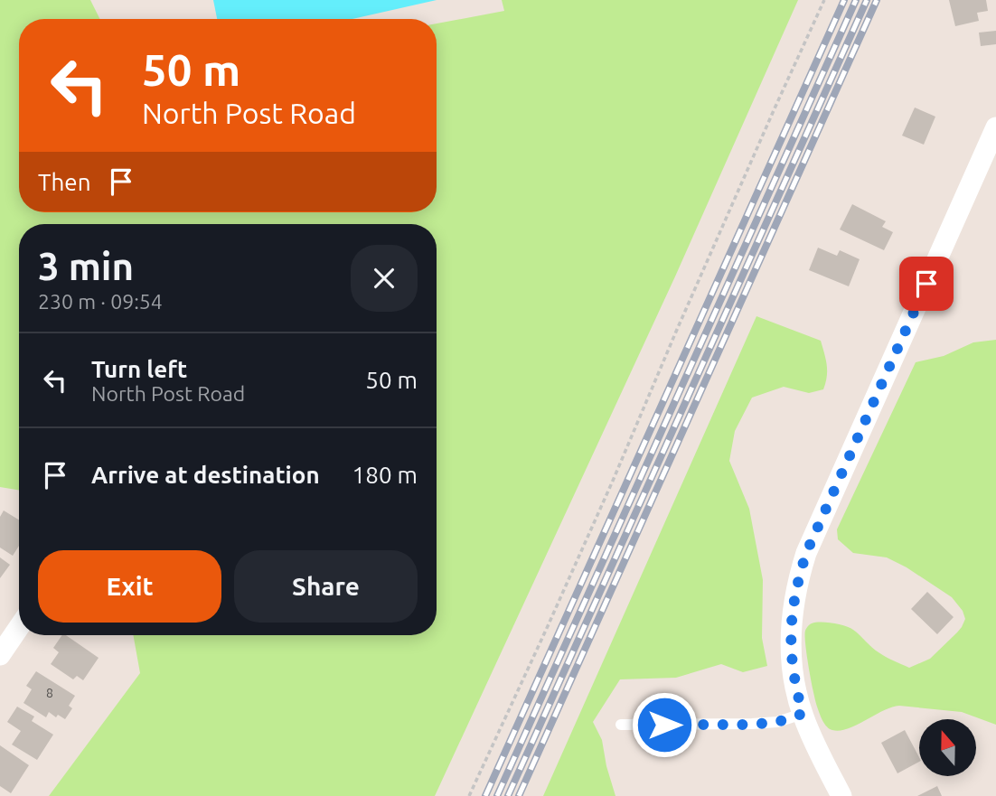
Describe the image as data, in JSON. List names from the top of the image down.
{
  "house_numbers": ["8"],
  "north": "top",
  "page": {
    "turn": ["50 m", "North Post Road"],
    "then": "Then",
    "heading": ["3 min", "230 m · 09:54"],
    "list": [
      {
        "name": "Turn left",
        "note": "North Post Road",
        "value": "50 m"
      },
      {
        "name": "Arrive at destination",
        "value": "180 m"
      }
    ],
    "buttons": ["Exit", "Share"]
  }
}
